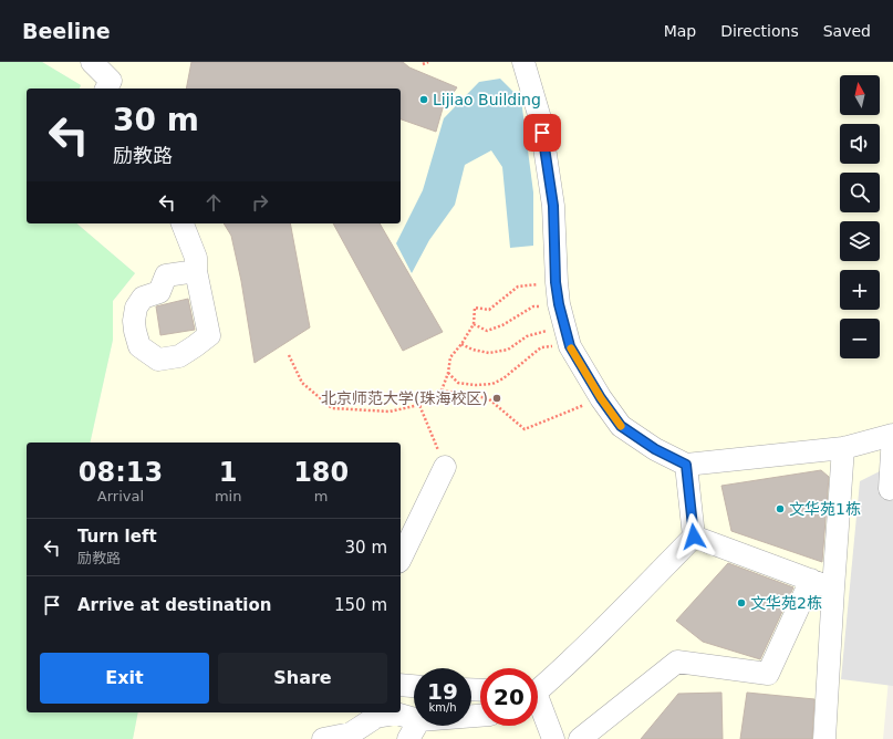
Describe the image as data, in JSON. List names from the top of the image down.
{
  "places": [
    "Lijiao Building",
    "北京师范大学(珠海校区)",
    "文华苑1栋",
    "文华苑2栋"
  ],
  "north": "top",
  "page": {
    "header": "Beeline",
    "nav": ["Map", "Directions", "Saved"],
    "map_buttons": ["+", "−"],
    "turn": ["30 m", "励教路"],
    "eta": [
      "08:13",
      "Arrival",
      "1",
      "min",
      "180",
      "m"
    ],
    "list": [
      {
        "name": "Turn left",
        "note": "励教路",
        "value": "30 m"
      },
      {
        "name": "Arrive at destination",
        "value": "150 m"
      }
    ],
    "buttons": ["Exit", "Share"],
    "speed": "19 km/h",
    "limit": "20"
  }
}
